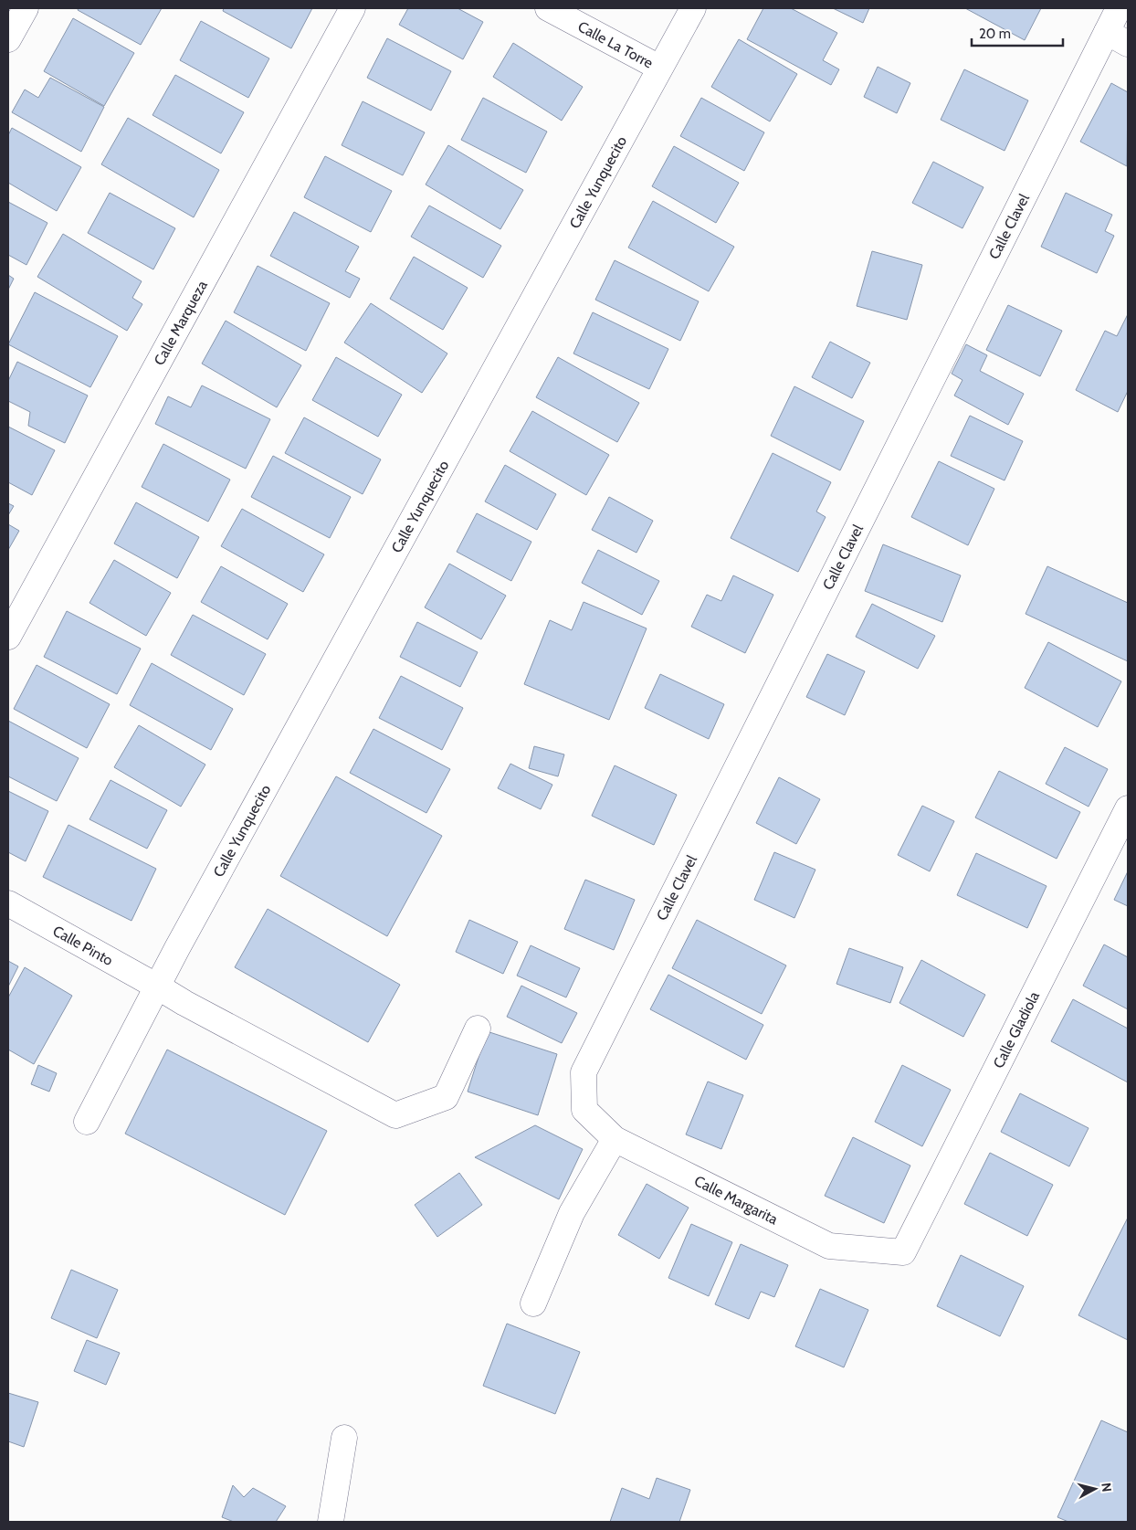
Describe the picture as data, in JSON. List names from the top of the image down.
{
  "streets": {
    "street": [
      "Calle La Torre",
      "Calle Yunquecito",
      "Calle Clavel",
      "Calle Marqueza",
      "Calle Pinto",
      "Calle Gladiola",
      "Calle Margarita"
    ]
  },
  "crossings": [
    ["Calle La Torre", "Calle Yunquecito"],
    ["Calle Yunquecito", "Calle Pinto"],
    ["Calle Clavel", "Calle Margarita"],
    ["Calle Gladiola", "Calle Margarita"]
  ],
  "scale_bar": "20 m",
  "north": "right"
}
